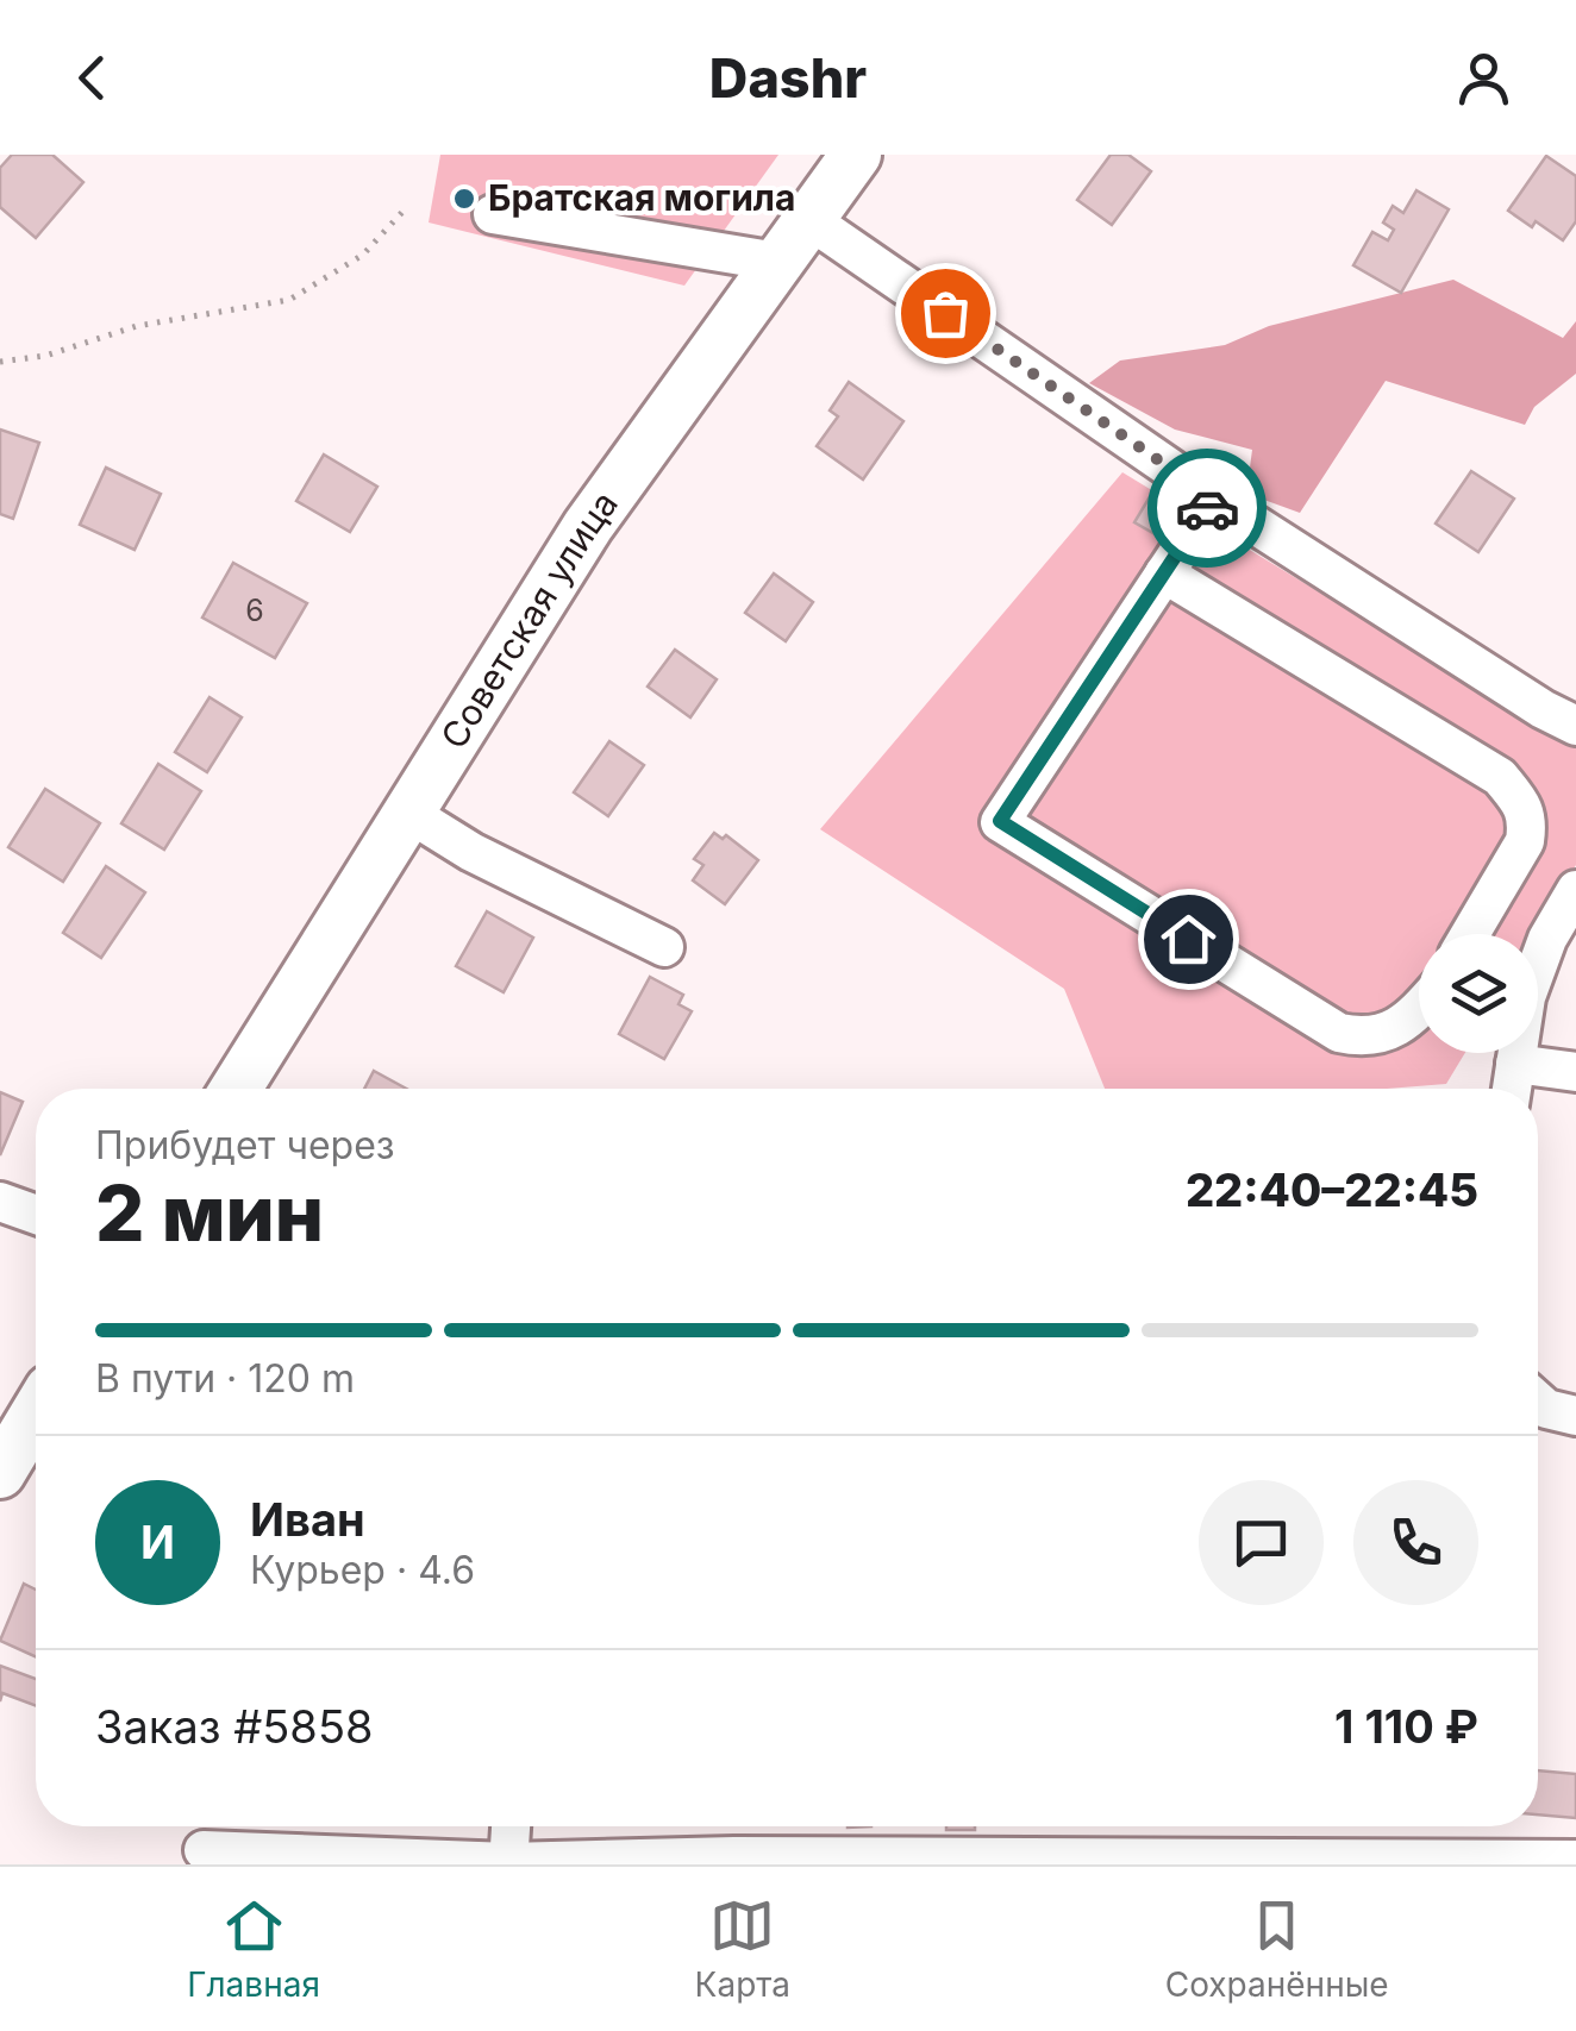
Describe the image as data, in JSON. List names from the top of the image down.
{
  "streets": {
    "main road": ["Советская улица"]
  },
  "places": ["Братская могила"],
  "house_numbers": ["6"],
  "page": {
    "header": "Dashr",
    "heading": ["2 мин", "Прибудет через", "22:40–22:45"],
    "panel": [
      "Иван",
      "Курьер · 4.6",
      "Заказ #5858",
      "1 110 ₽"
    ],
    "bar": "В пути · 120 m",
    "round": "И",
    "tabs": ["Главная", "Карта", "Сохранённые"]
  }
}
